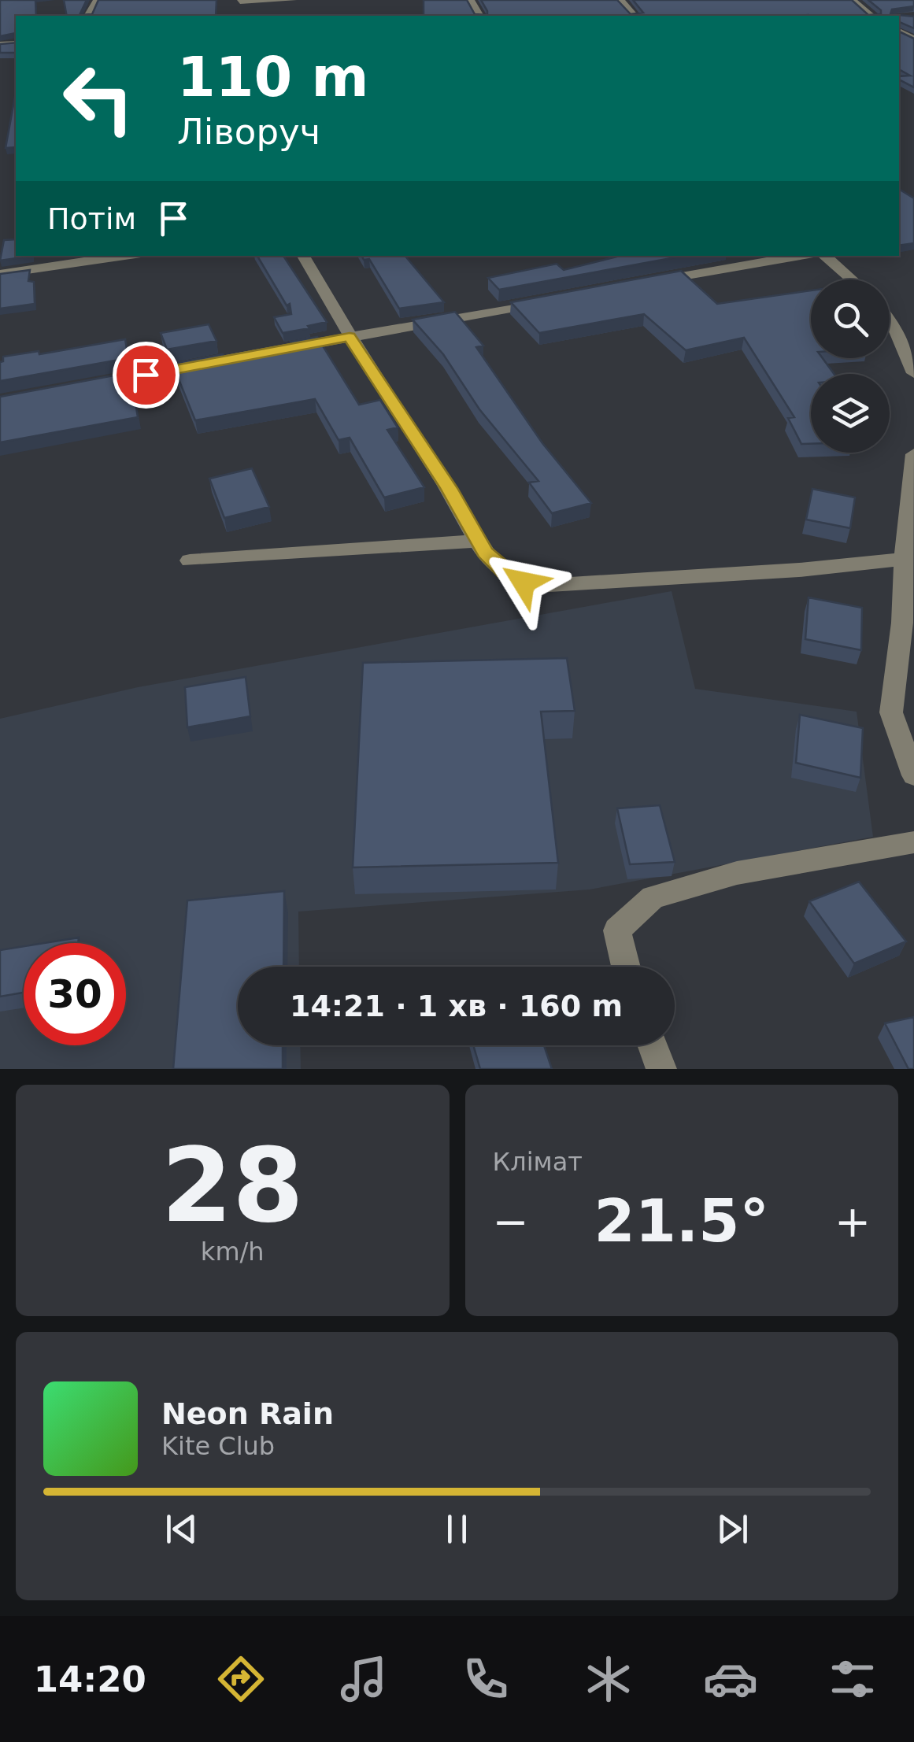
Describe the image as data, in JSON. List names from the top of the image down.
{
  "page": {
    "turn": ["110 m", "Ліворуч"],
    "then": "Потім",
    "limit": "30",
    "trip": "14:21 · 1 хв · 160 m",
    "tile": [
      ["28", "km/h"],
      "Клімат"
    ],
    "heat": ["−", "21.5°", "+"],
    "song": ["Neon Rain", "Kite Club"],
    "tabs": "14:20"
  }
}
